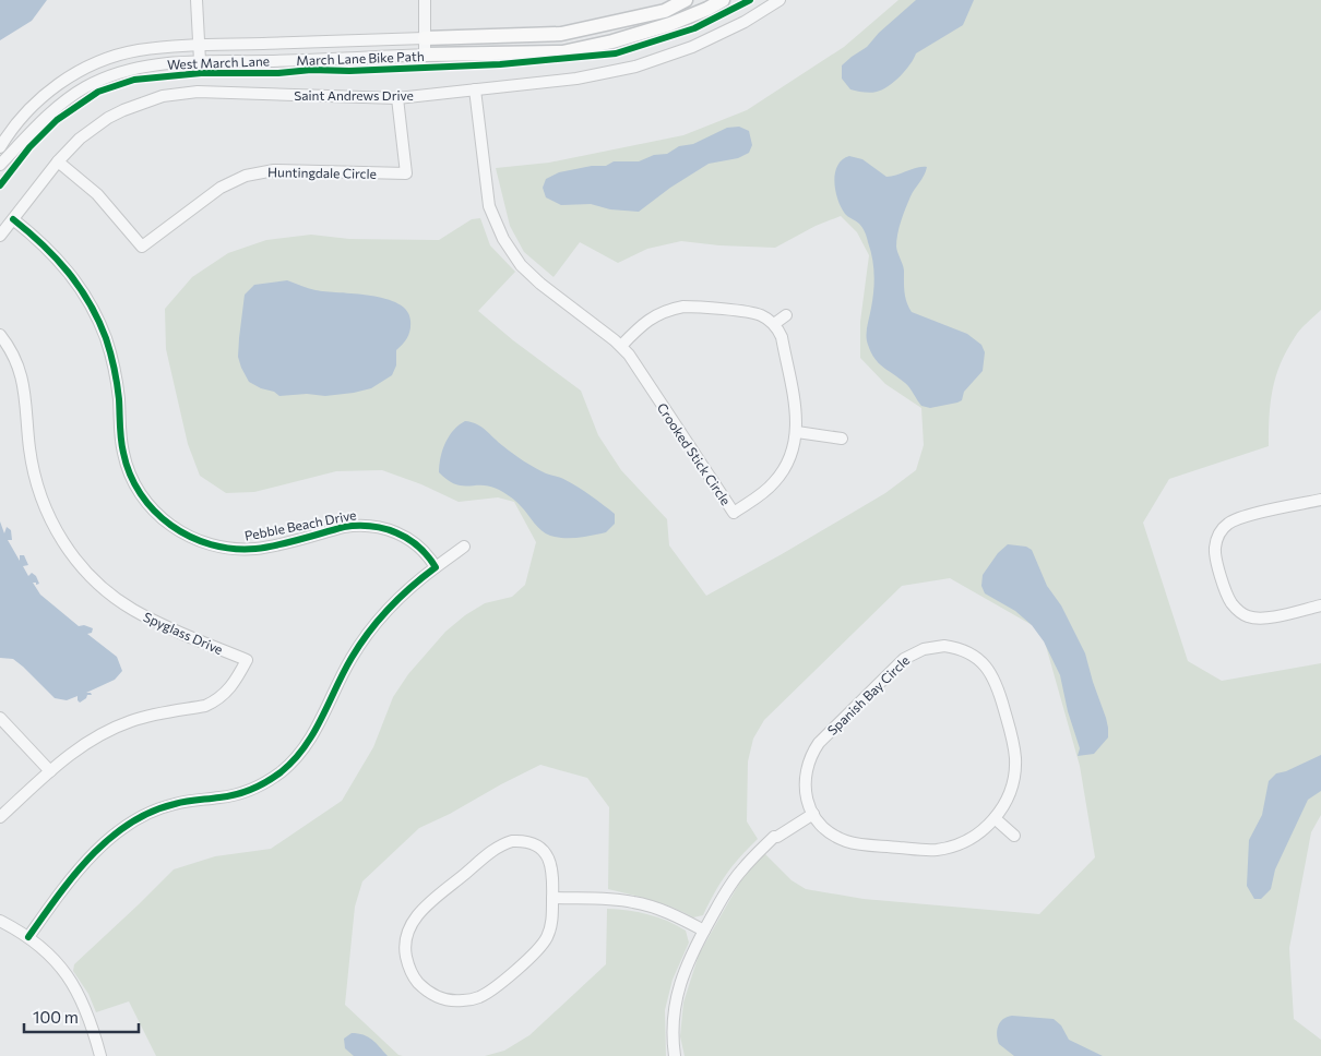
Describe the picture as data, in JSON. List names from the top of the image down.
{
  "streets": {
    "main road": ["West March Lane"],
    "street": [
      "Saint Andrews Drive",
      "Huntingdale Circle",
      "Crooked Stick Circle",
      "Pebble Beach Drive",
      "Spyglass Drive",
      "Spanish Bay Circle"
    ],
    "cycle path": ["March Lane Bike Path"]
  },
  "crossings": [
    ["Saint Andrews Drive", "Huntingdale Circle"],
    ["Saint Andrews Drive", "Crooked Stick Circle"],
    ["Saint Andrews Drive", "Pebble Beach Drive"]
  ],
  "scale_bar": "100 m"
}
